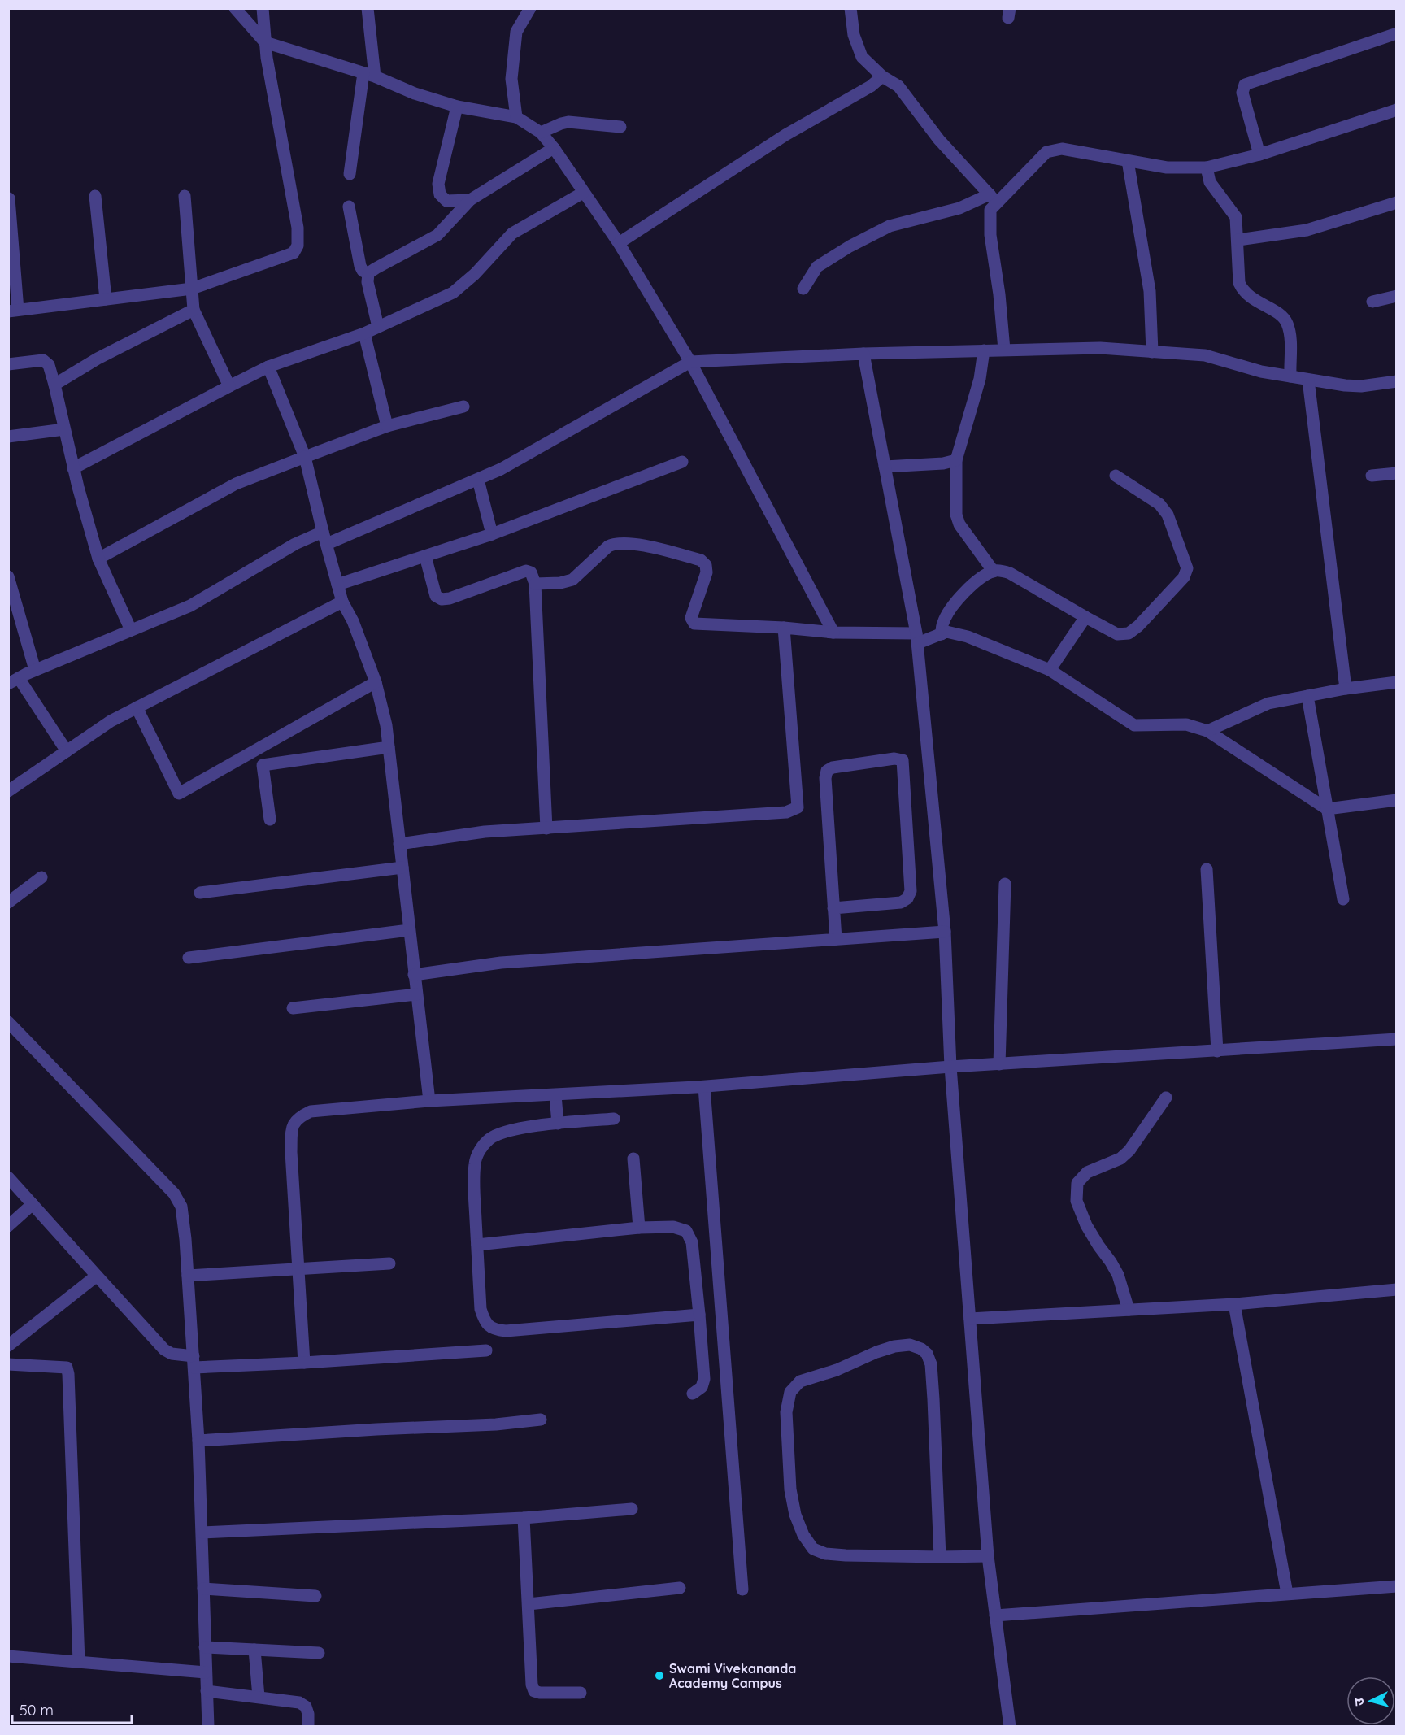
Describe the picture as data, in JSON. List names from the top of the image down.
{
  "places": ["Swami Vivekananda Academy Campus"],
  "scale_bar": "50 m",
  "north": "left"
}
